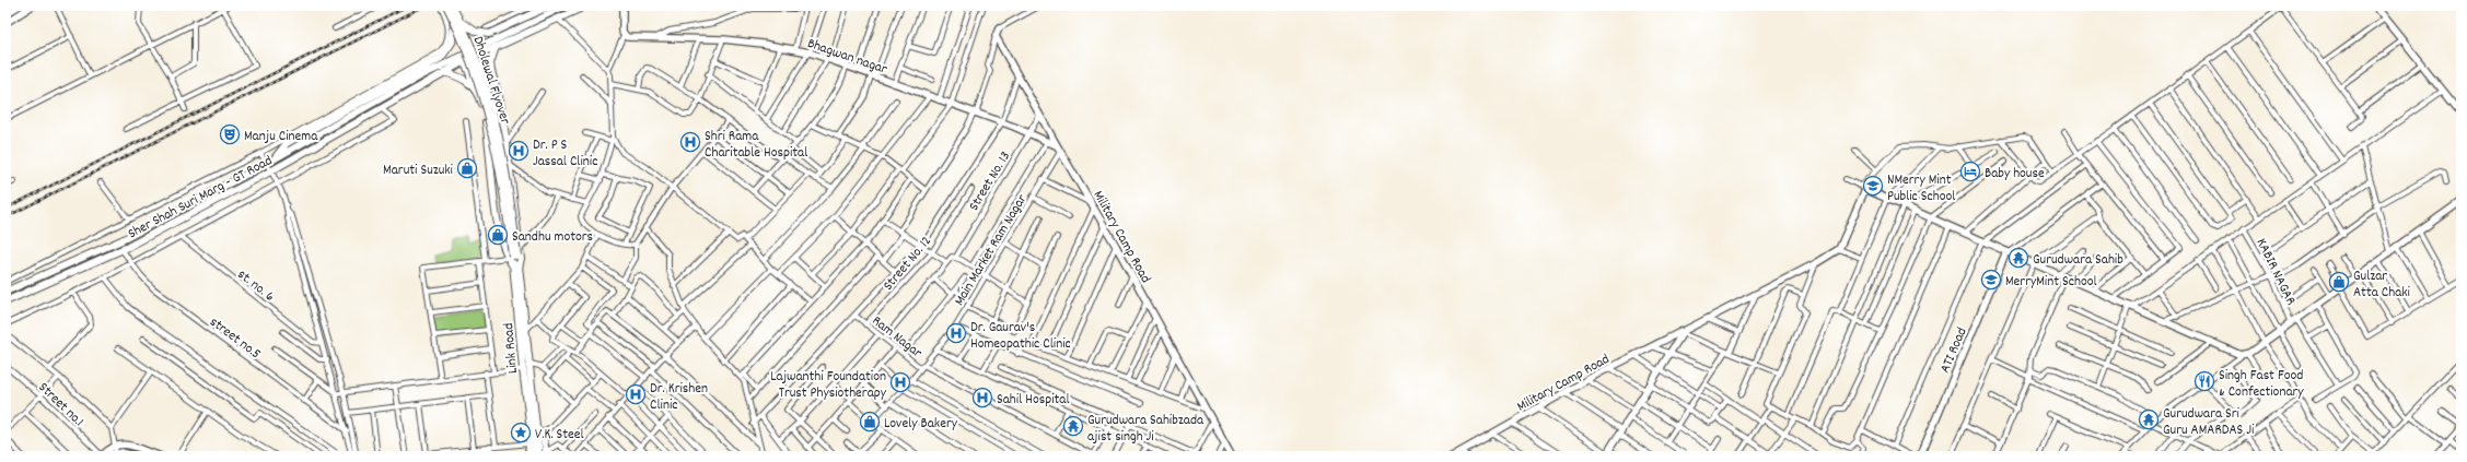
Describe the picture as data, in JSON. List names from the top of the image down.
{
  "streets": {
    "main road": ["Dholewal Flyover", "Sher Shah Suri Marg - GT Road", "Link Road"],
    "street": [
      "Bhagwan nagar",
      "Street No. 13",
      "Military Camp Road",
      "Main Market Ram Nagar",
      "Street No. 12",
      "KABIR NAGAR",
      "st. no. 6",
      "Ram Nagar",
      "street no.5",
      "ATI Road",
      "Street no.1"
    ]
  },
  "crossings": [
    ["Bhagwan nagar", "Street No. 13"],
    ["Bhagwan nagar", "Military Camp Road"],
    ["Dholewal Flyover", "Link Road"],
    ["Street No. 13", "Military Camp Road"],
    ["Sher Shah Suri Marg - GT Road", "street no.5"],
    ["Military Camp Road", "Main Market Ram Nagar"],
    ["Main Market Ram Nagar", "Ram Nagar"],
    ["Street No. 12", "Ram Nagar"]
  ],
  "places": {
    "theatre": ["Manju Cinema"],
    "hospital": [
      "Shri Rama Charitable Hospital",
      "Dr. P S Jassal Clinic",
      "Dr. Gaurav's Homeopathic Clinic",
      "Lajwanthi Foundation Trust Physiotherapy",
      "Dr. Krishen Clinic",
      "Sahil Hospital"
    ],
    "shop": [
      "Maruti Suzuki",
      "Sandhu motors",
      "Gulzar Atta Chaki",
      "Lovely Bakery"
    ],
    "hotel": ["Baby house"],
    "school or university": ["NMerry Mint Public School", "MerryMint School"],
    "temple": ["Gurudwara Sahib", "Gurudwara Sri Guru AMARDAS Ji", "Gurudwara Sahibzada ajist singh Ji"],
    "restaurant": ["Singh Fast Food & Confectionary"],
    "place": ["V.K. Steel"]
  }
}
